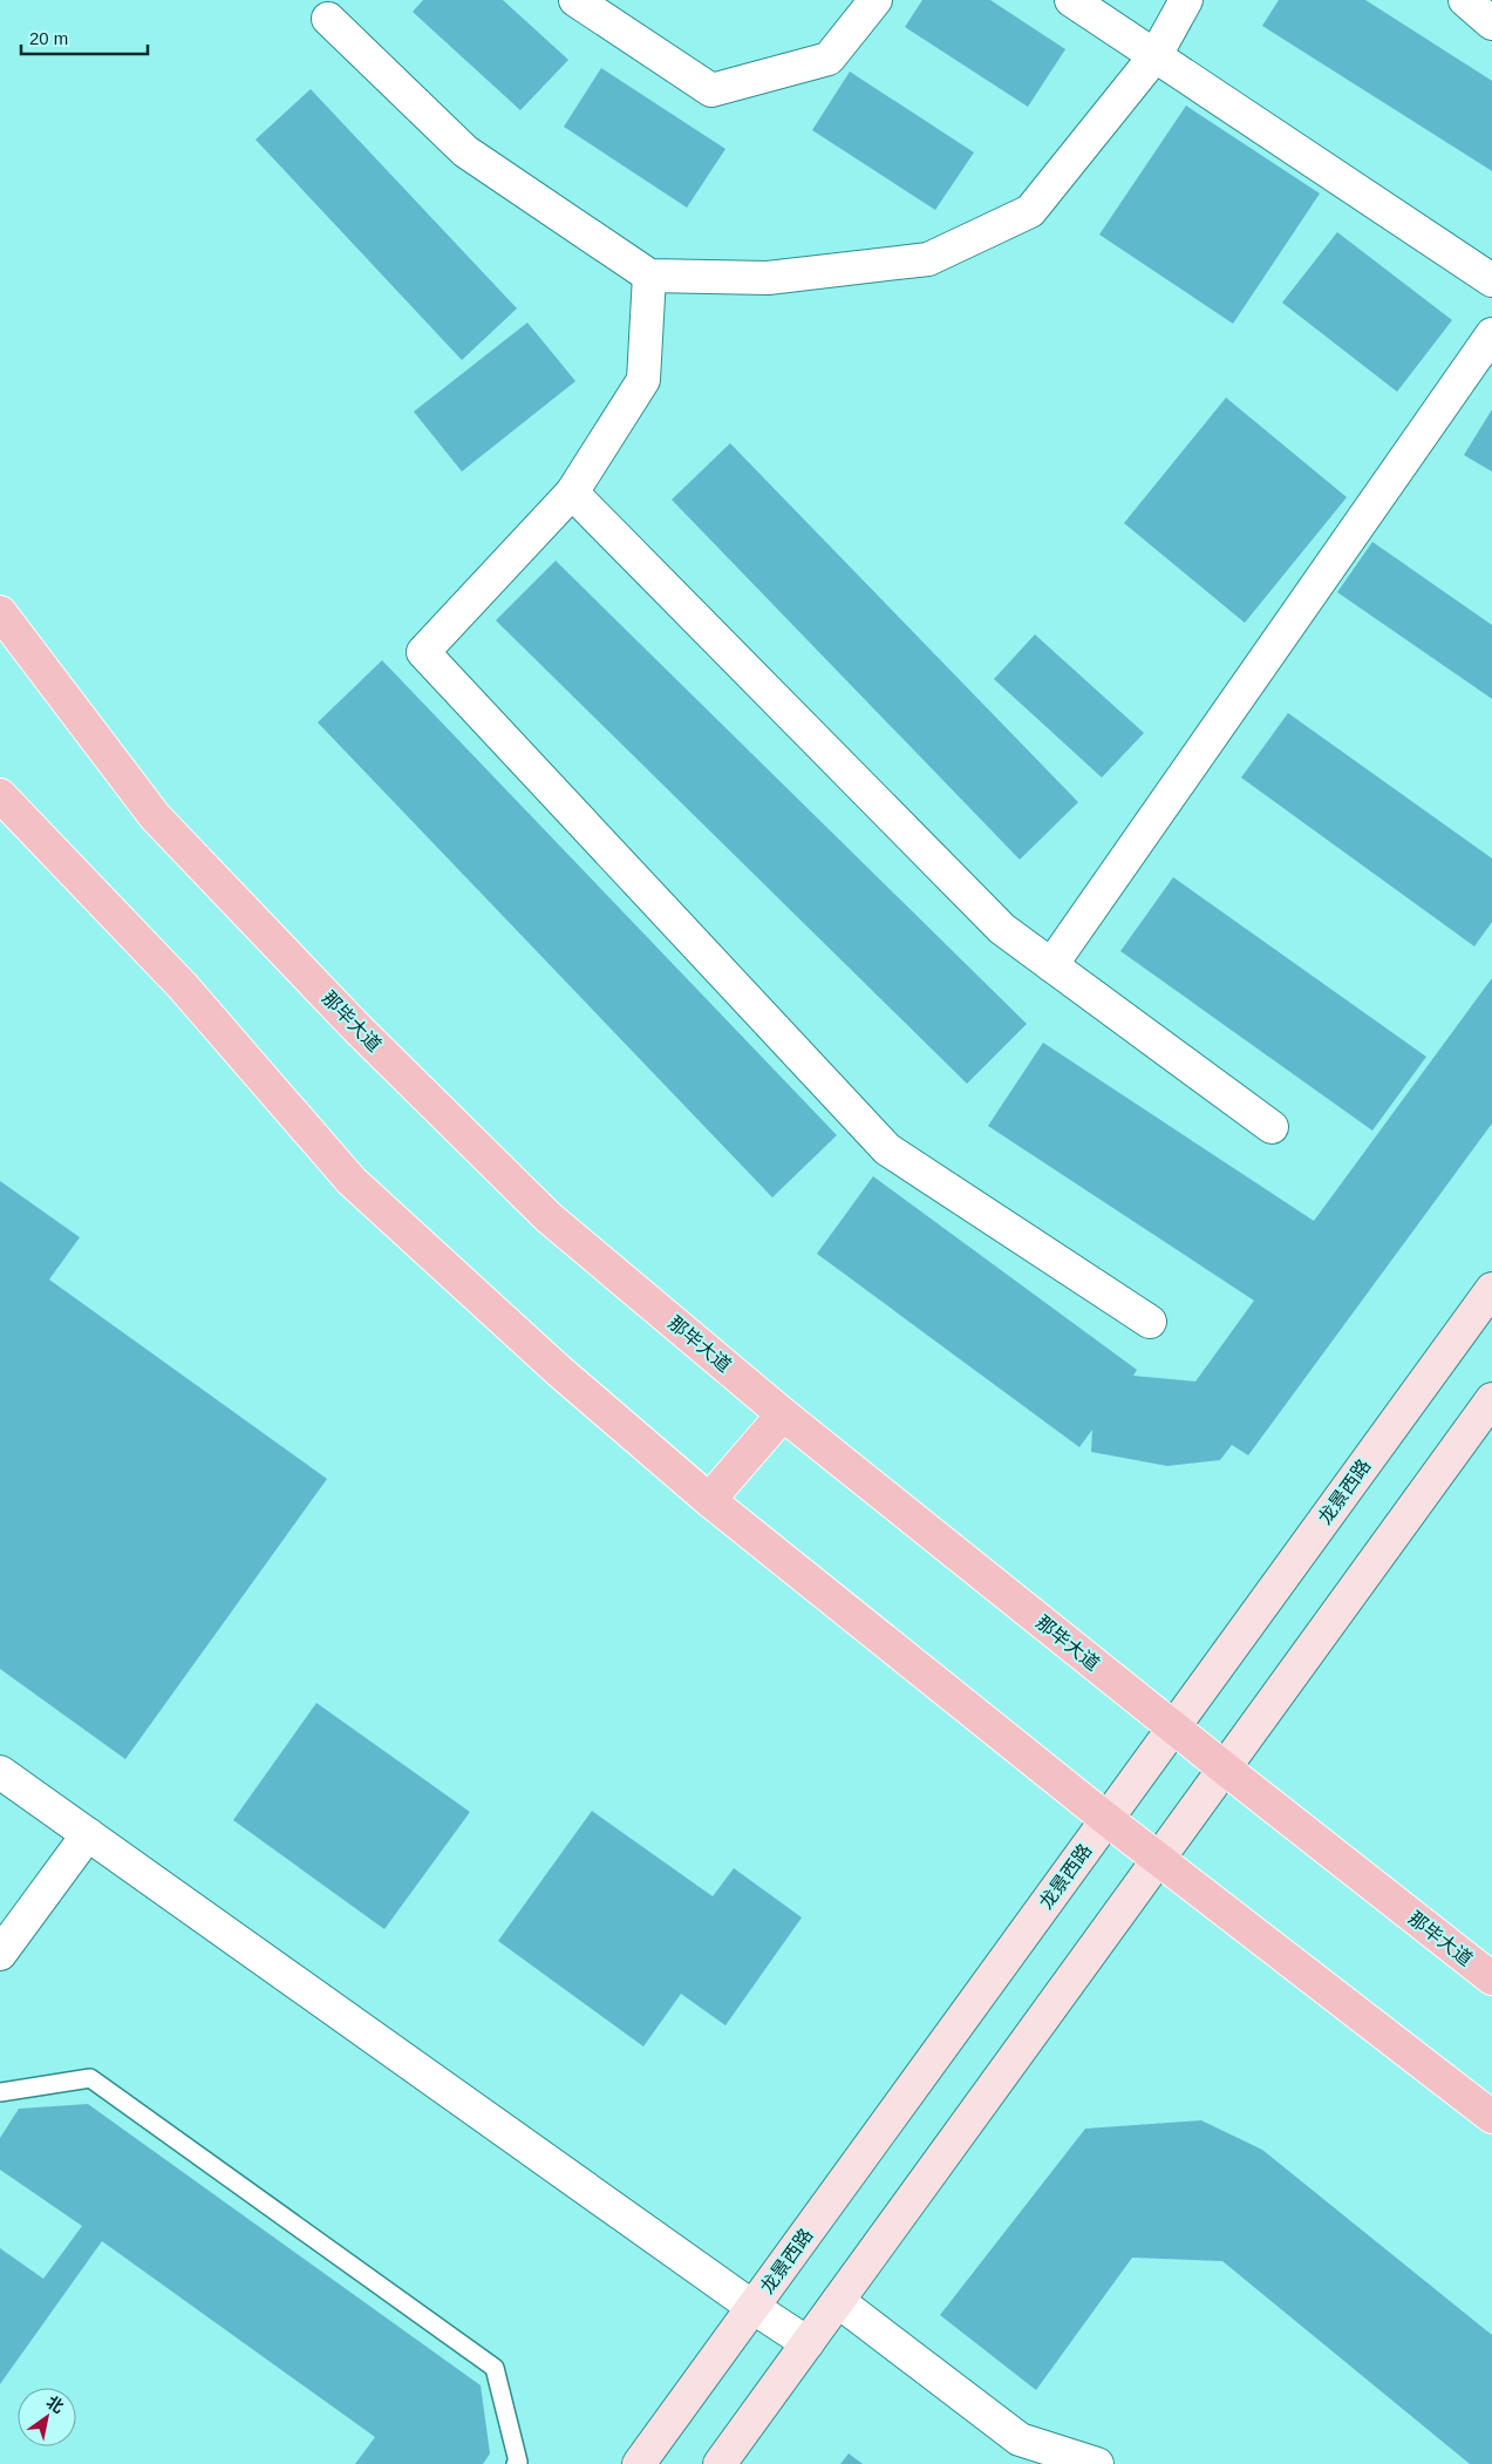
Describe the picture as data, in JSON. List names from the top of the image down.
{
  "streets": {
    "main road": ["那毕大道", "龙景西路"]
  },
  "crossings": [
    ["那毕大道", "龙景西路"]
  ],
  "scale_bar": "20 m",
  "north": "top right"
}
